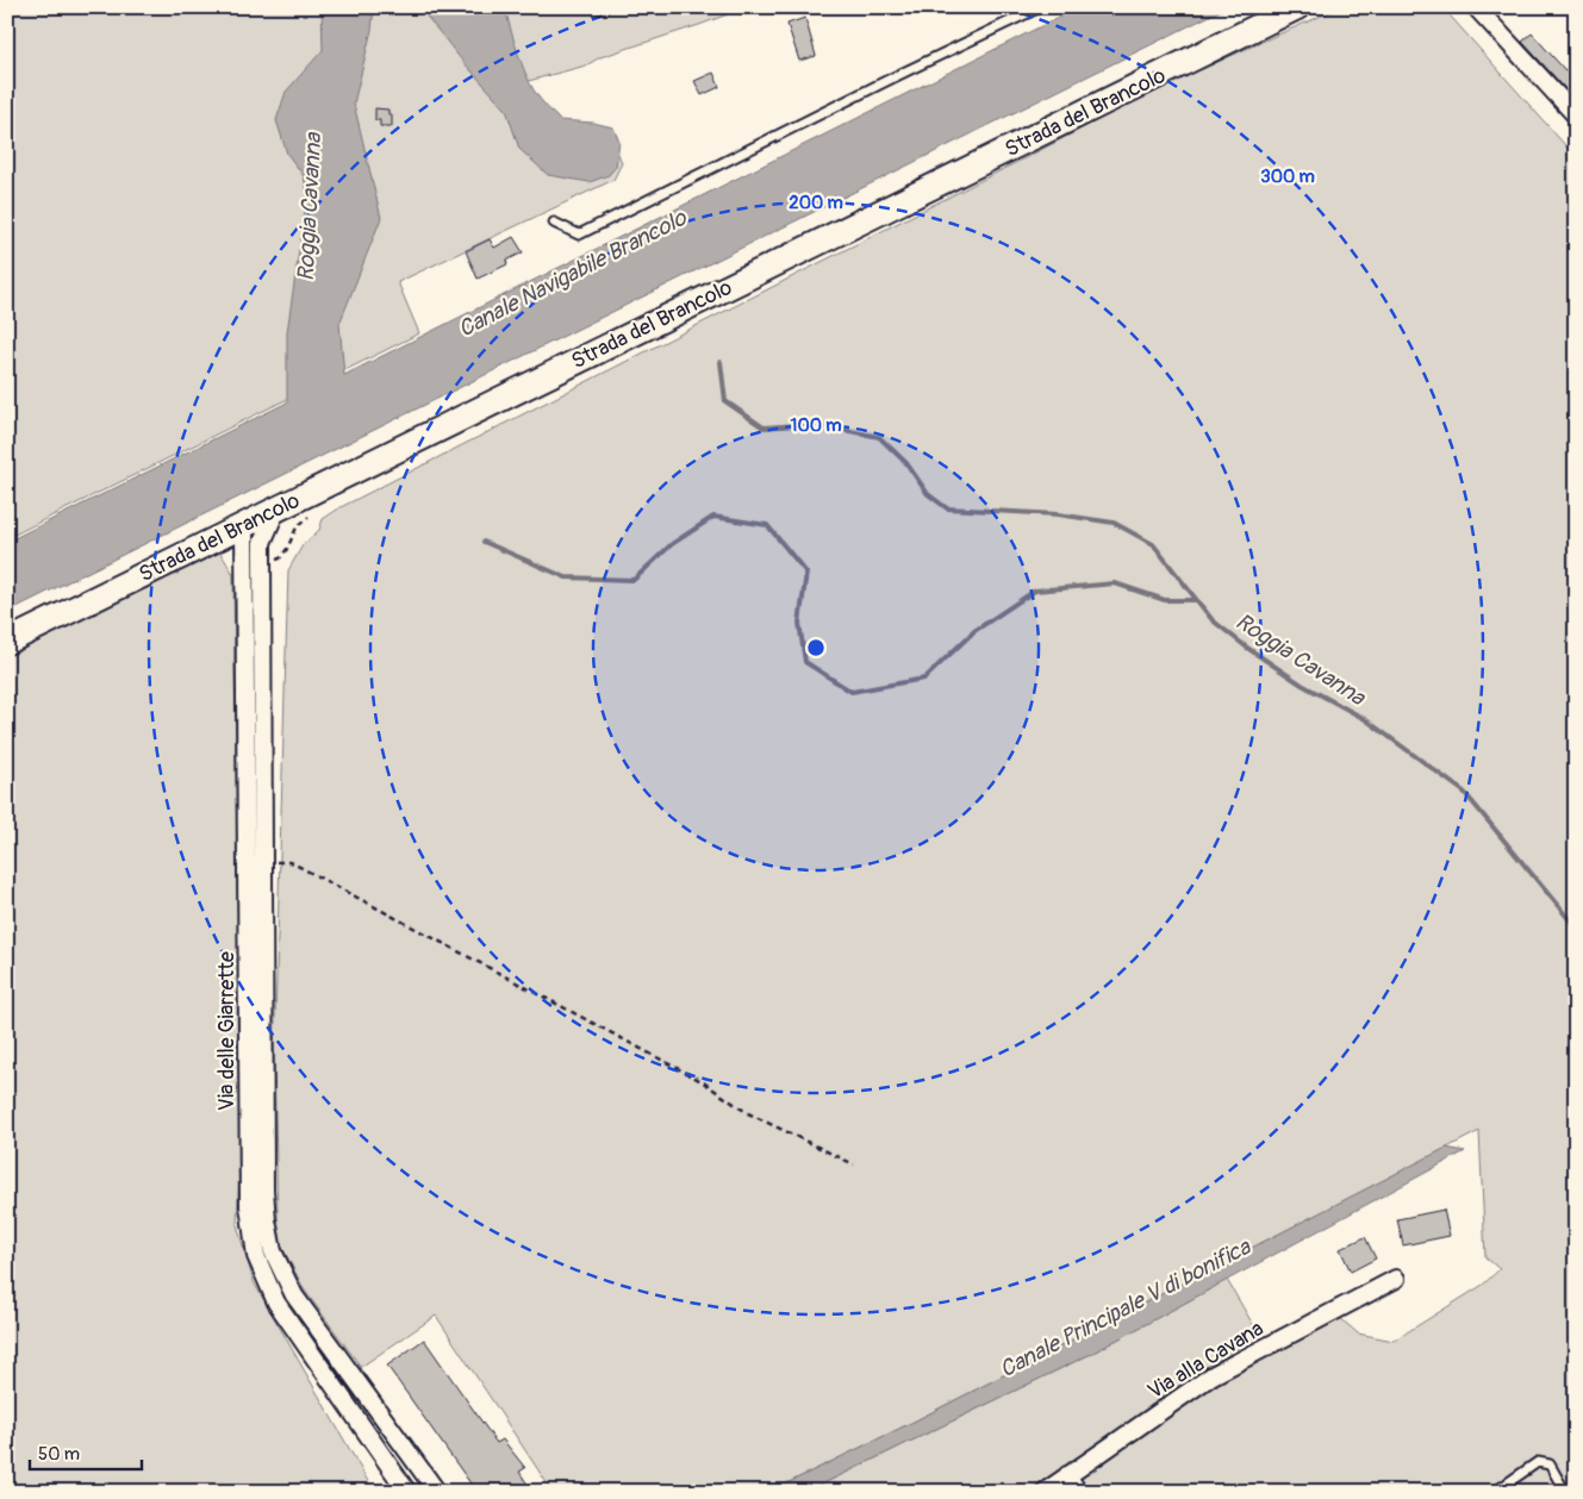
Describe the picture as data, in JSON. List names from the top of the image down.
{
  "streets": {
    "street": ["Strada del Brancolo", "Via delle Giarrette", "Via alla Cavana"]
  },
  "crossings": [
    ["Strada del Brancolo", "Via delle Giarrette"]
  ],
  "water": ["Roggia Cavanna", "Canale Navigabile Brancolo", "Canale Principale V di bonifica"],
  "scale_bar": "50 m",
  "rings": ["300 m", "200 m", "100 m"]
}
